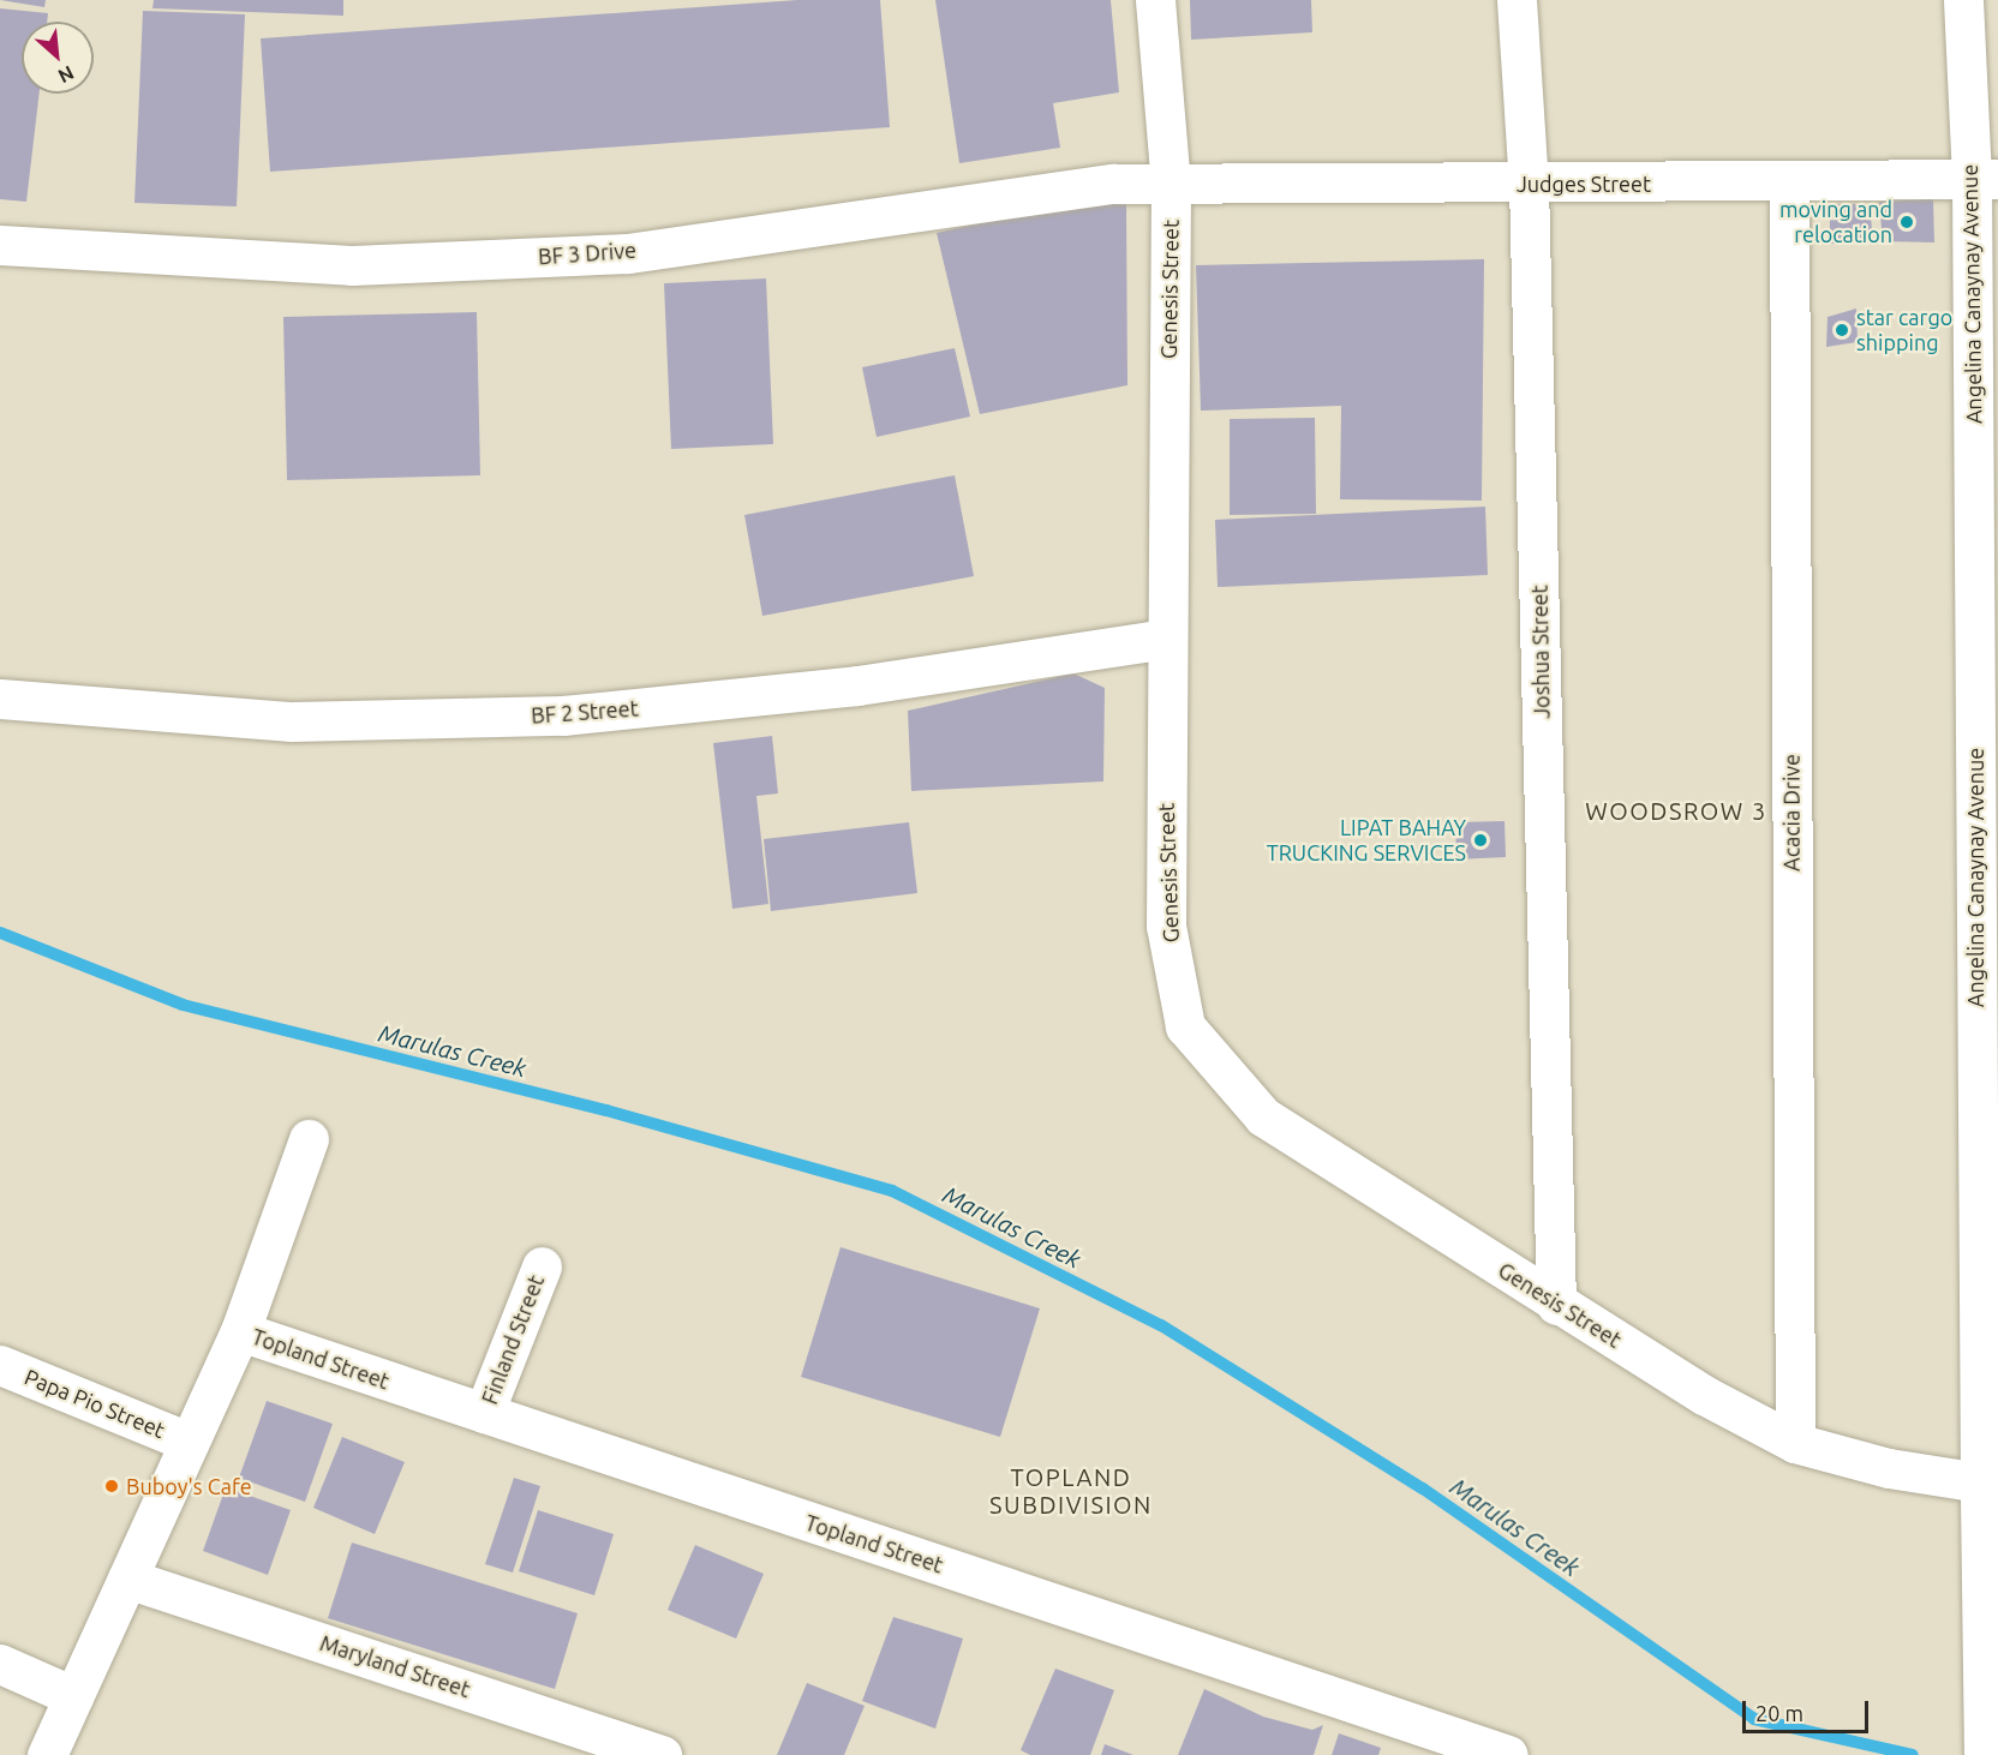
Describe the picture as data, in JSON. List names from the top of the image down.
{
  "streets": {
    "street": [
      "Judges Street",
      "BF 3 Drive",
      "Genesis Street",
      "Angelina Canaynay Avenue",
      "Joshua Street",
      "BF 2 Street",
      "Acacia Drive",
      "Finland Street",
      "Topland Street",
      "Papa Pio Street",
      "Maryland Street"
    ]
  },
  "crossings": [
    ["Judges Street", "BF 3 Drive"],
    ["Judges Street", "Genesis Street"],
    ["Judges Street", "Angelina Canaynay Avenue"],
    ["Judges Street", "Joshua Street"],
    ["Judges Street", "Acacia Drive"],
    ["BF 3 Drive", "Genesis Street"],
    ["Genesis Street", "Angelina Canaynay Avenue"],
    ["Genesis Street", "Joshua Street"],
    ["Genesis Street", "BF 2 Street"],
    ["Genesis Street", "Acacia Drive"],
    ["Finland Street", "Topland Street"]
  ],
  "districts": ["WOODSROW 3", "TOPLAND SUBDIVISION"],
  "water": ["Marulas Creek"],
  "places": [
    "moving and relocation",
    "star cargo shipping",
    "LIPAT BAHAY TRUCKING SERVICES",
    "Buboy's Cafe"
  ],
  "scale_bar": "20 m",
  "north": "bottom right"
}
